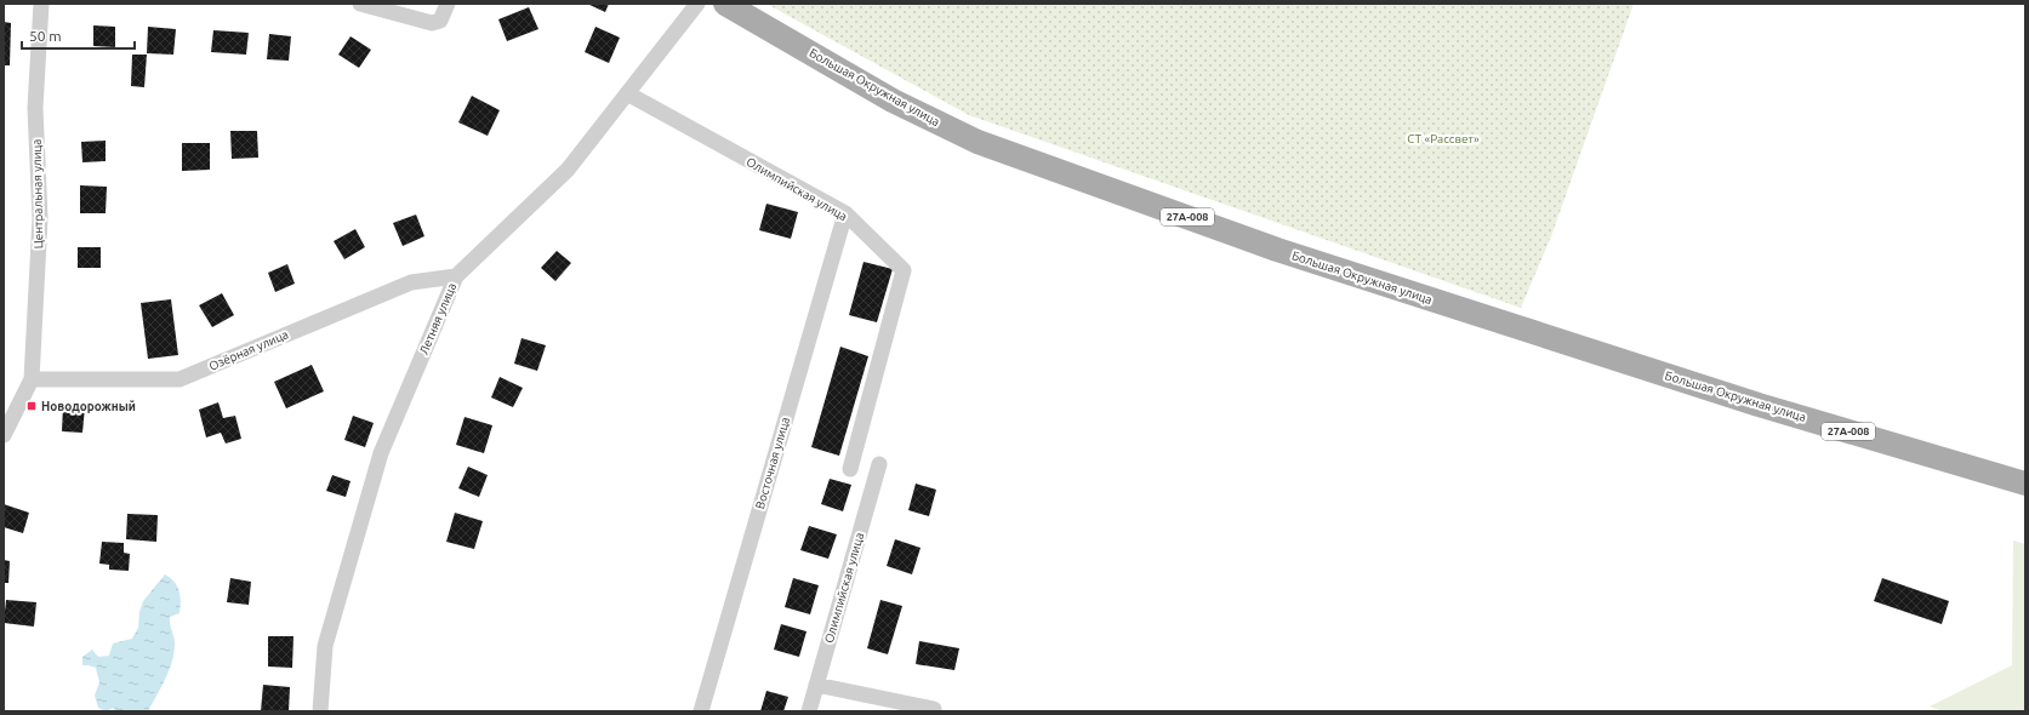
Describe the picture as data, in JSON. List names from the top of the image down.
{
  "streets": {
    "main road": ["Большая Окружная улица", "27А-008"],
    "street": [
      "Олимпийская улица",
      "Центральная улица",
      "Летняя улица",
      "Озёрная улица",
      "Восточная улица"
    ]
  },
  "crossings": [
    ["Олимпийская улица", "Летняя улица"],
    ["Олимпийская улица", "Восточная улица"],
    ["Центральная улица", "Озёрная улица"],
    ["Летняя улица", "Озёрная улица"]
  ],
  "parks": ["СТ «Рассвет»"],
  "places": {
    "transit": ["Новодорожный"]
  },
  "scale_bar": "50 m"
}
